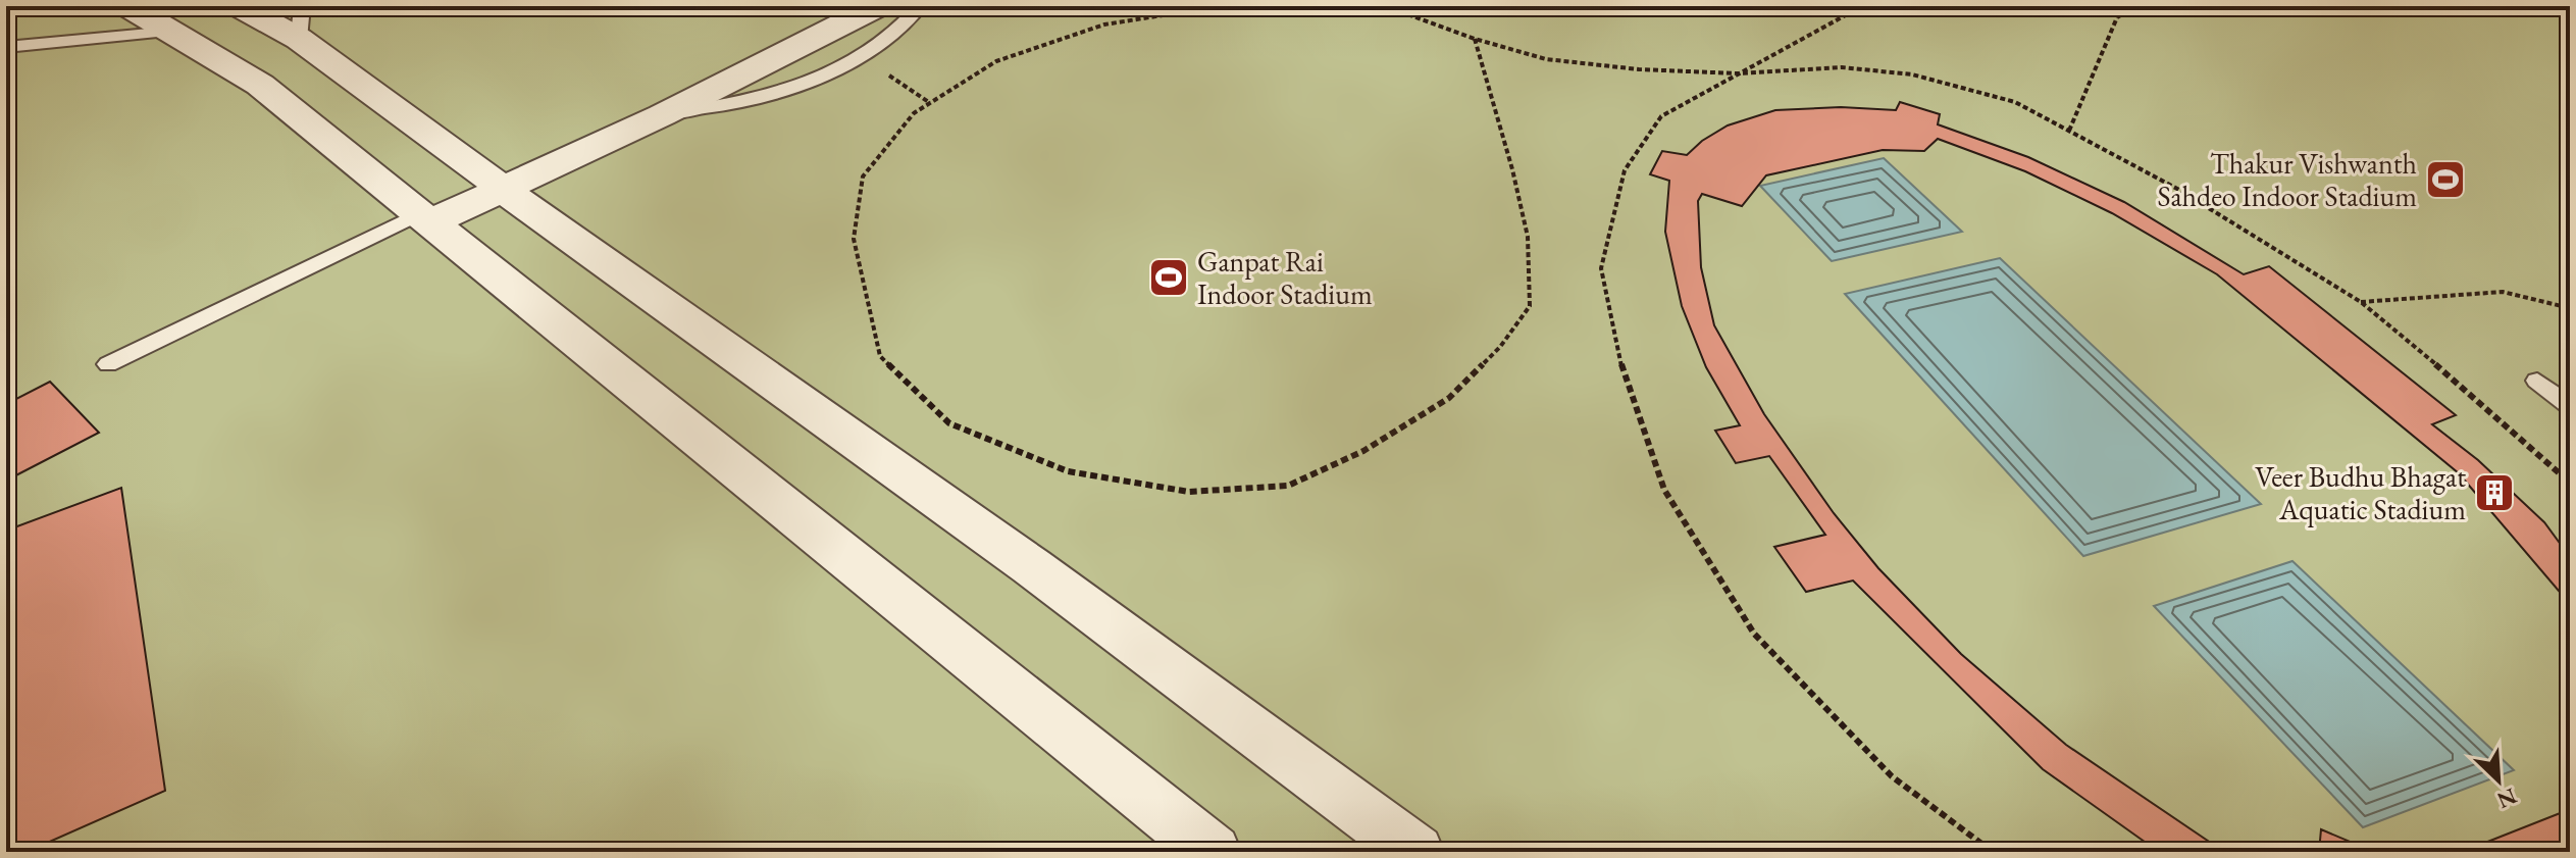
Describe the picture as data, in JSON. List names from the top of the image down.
{
  "places": {
    "sports": ["Thakur Vishwanth Sahdeo Indoor Stadium", "Ganpat Rai Indoor Stadium"],
    "building": ["Veer Budhu Bhagat Aquatic Stadium"]
  },
  "north": "bottom right"
}
